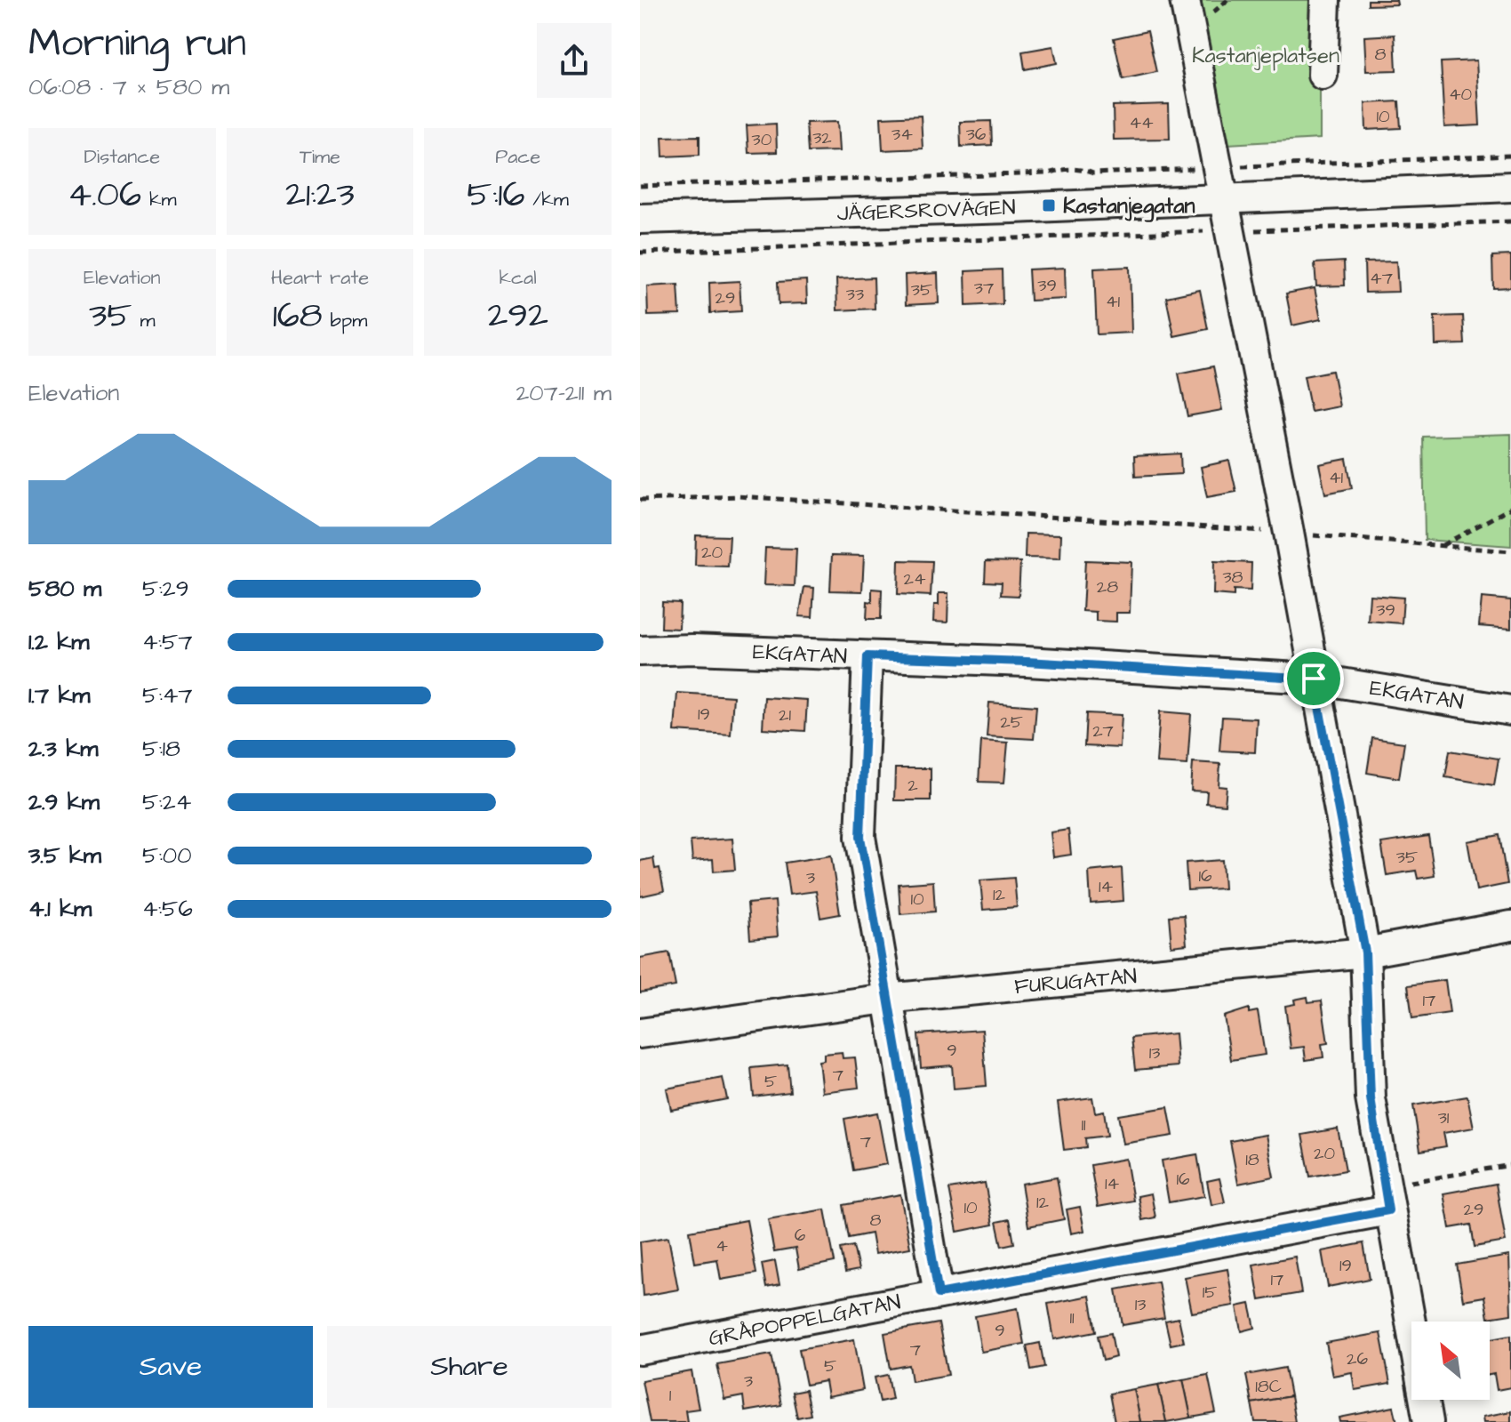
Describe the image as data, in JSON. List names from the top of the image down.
{
  "streets": {
    "street": [
      "JÄGERSROVÄGEN",
      "EKGATAN",
      "FURUGATAN",
      "GRÅPOPPELGATAN"
    ]
  },
  "parks": ["Kastanjeplatsen"],
  "places": {
    "transit": ["Kastanjegatan"]
  },
  "house_numbers": [
    "8",
    "40",
    "10",
    "44",
    "34",
    "36",
    "32",
    "30",
    "47",
    "39",
    "37",
    "35",
    "33",
    "29",
    "41",
    "41",
    "20",
    "38",
    "24",
    "28",
    "39",
    "19",
    "21",
    "25",
    "27",
    "2",
    "35",
    "16",
    "3",
    "14",
    "12",
    "10",
    "17",
    "9",
    "13",
    "7",
    "5",
    "31",
    "11",
    "7",
    "20",
    "18",
    "16",
    "14",
    "12",
    "10",
    "29",
    "8",
    "6",
    "4",
    "19",
    "17",
    "15",
    "13",
    "11",
    "9",
    "7",
    "26",
    "5",
    "3",
    "18C",
    "1"
  ],
  "north": "top left",
  "page": {
    "heading": ["Morning run", "06:08 · 7 × 580 m"],
    "stats": [
      ["Distance", "4.06 km"],
      ["Time", "21:23"],
      ["Pace", "5:16 /km"],
      ["Elevation", "35 m"],
      ["Heart rate", "168 bpm"],
      ["kcal", "292"]
    ],
    "chart": ["Elevation", "207–211 m"],
    "list": [
      {
        "name": "580 m",
        "note": "5:29"
      },
      {
        "name": "1.2 km",
        "note": "4:57"
      },
      {
        "name": "1.7 km",
        "note": "5:47"
      },
      {
        "name": "2.3 km",
        "note": "5:18"
      },
      {
        "name": "2.9 km",
        "note": "5:24"
      },
      {
        "name": "3.5 km",
        "note": "5:00"
      },
      {
        "name": "4.1 km",
        "note": "4:56"
      }
    ],
    "buttons": ["Save", "Share"]
  }
}
